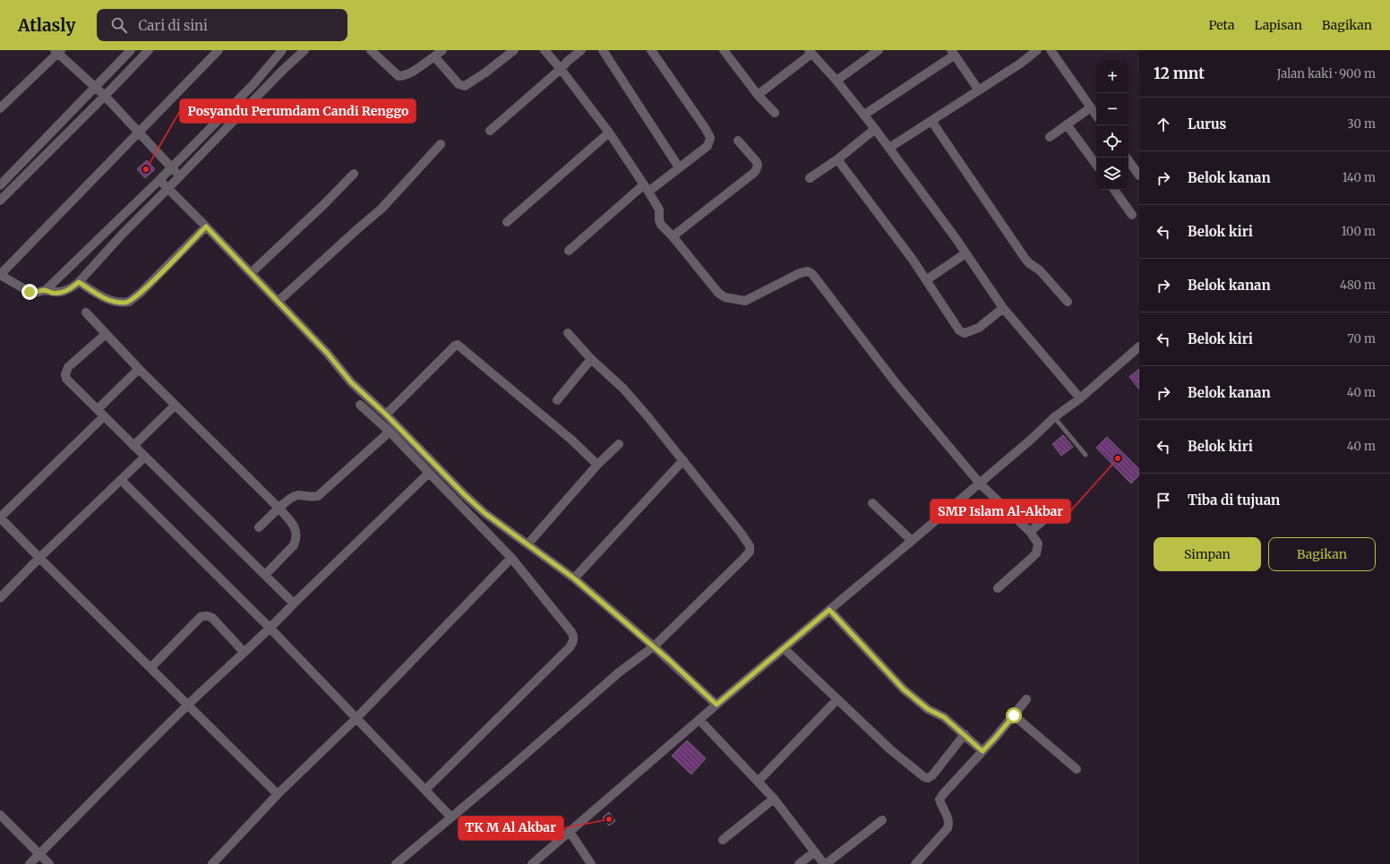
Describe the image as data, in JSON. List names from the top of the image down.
{
  "places": ["Posyandu Perumdam Candi Renggo", "SMP Islam Al-Akbar", "TK M Al Akbar"],
  "page": {
    "header": "Atlasly",
    "search": "Cari di sini",
    "nav": ["Peta", "Lapisan", "Bagikan"],
    "heading": ["12 mnt", "Jalan kaki · 900 m"],
    "map_buttons": ["+", "−"],
    "list": [
      ["Lurus", "30 m"],
      ["Belok kanan", "140 m"],
      ["Belok kiri", "100 m"],
      ["Belok kanan", "480 m"],
      ["Belok kiri", "70 m"],
      ["Belok kanan", "40 m"],
      ["Belok kiri", "40 m"],
      "Tiba di tujuan"
    ],
    "buttons": ["Simpan", "Bagikan"]
  }
}
